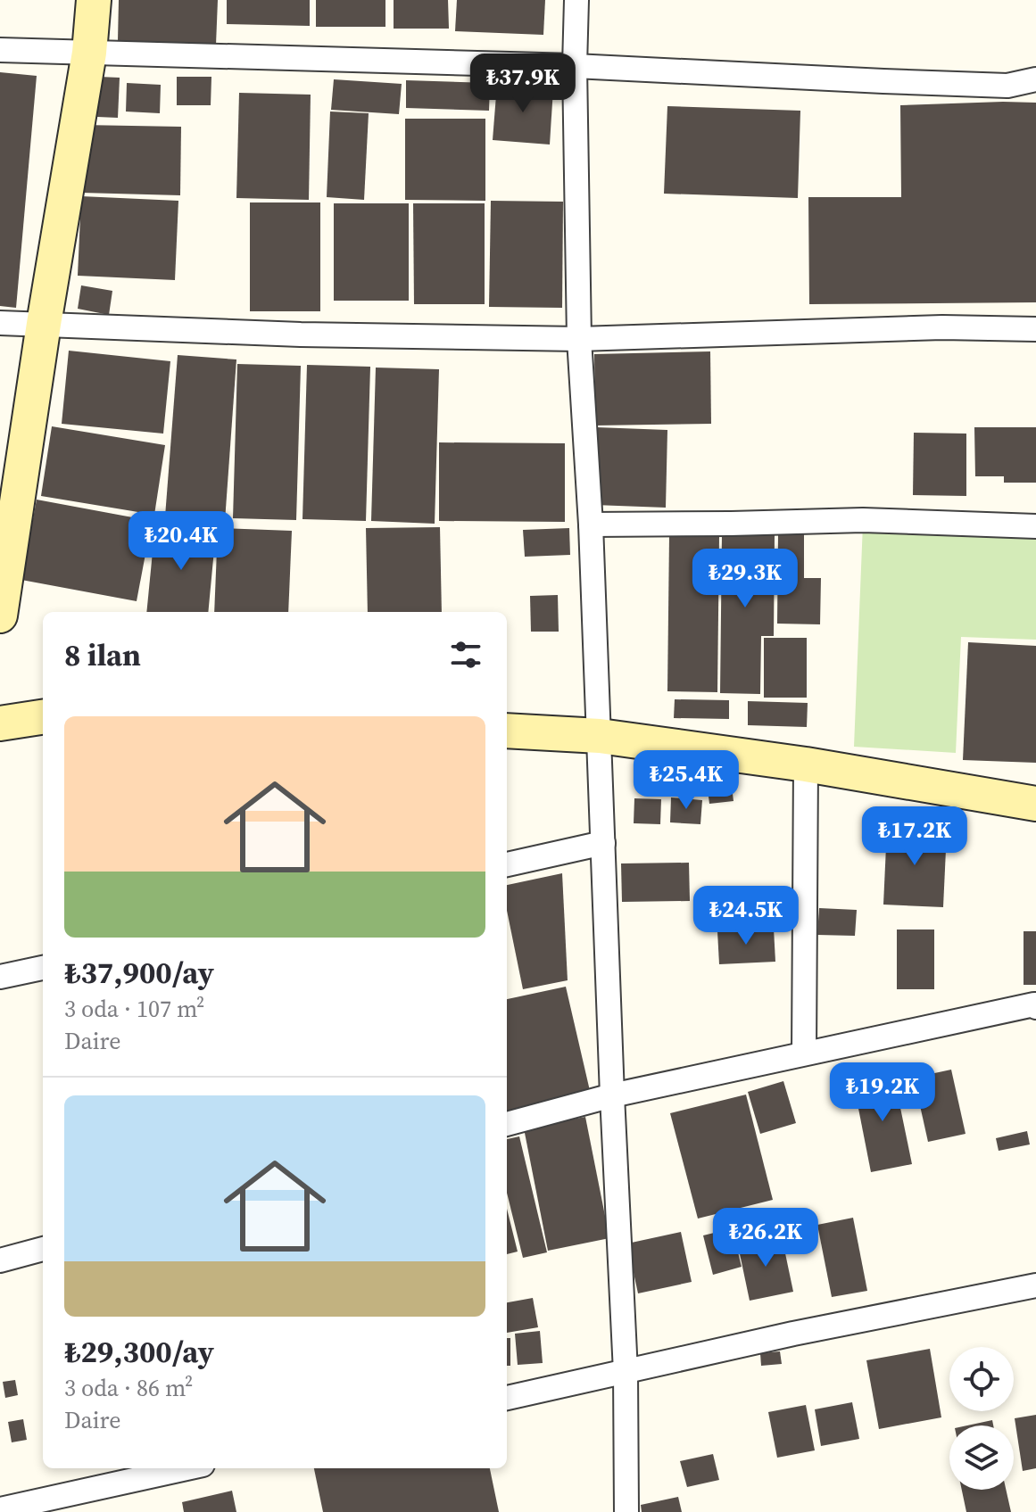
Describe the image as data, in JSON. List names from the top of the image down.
{
  "page": {
    "price": [
      "₺37.9K",
      "₺20.4K",
      "₺29.3K",
      "₺25.4K",
      "₺17.2K",
      "₺24.5K",
      "₺19.2K",
      "₺26.2K"
    ],
    "heading": "8 ilan",
    "list": [
      {
        "name": "₺37,900/ay",
        "note": "3 oda · 107 m² · Daire"
      },
      {
        "name": "₺29,300/ay",
        "note": "3 oda · 86 m² · Daire"
      }
    ]
  }
}
